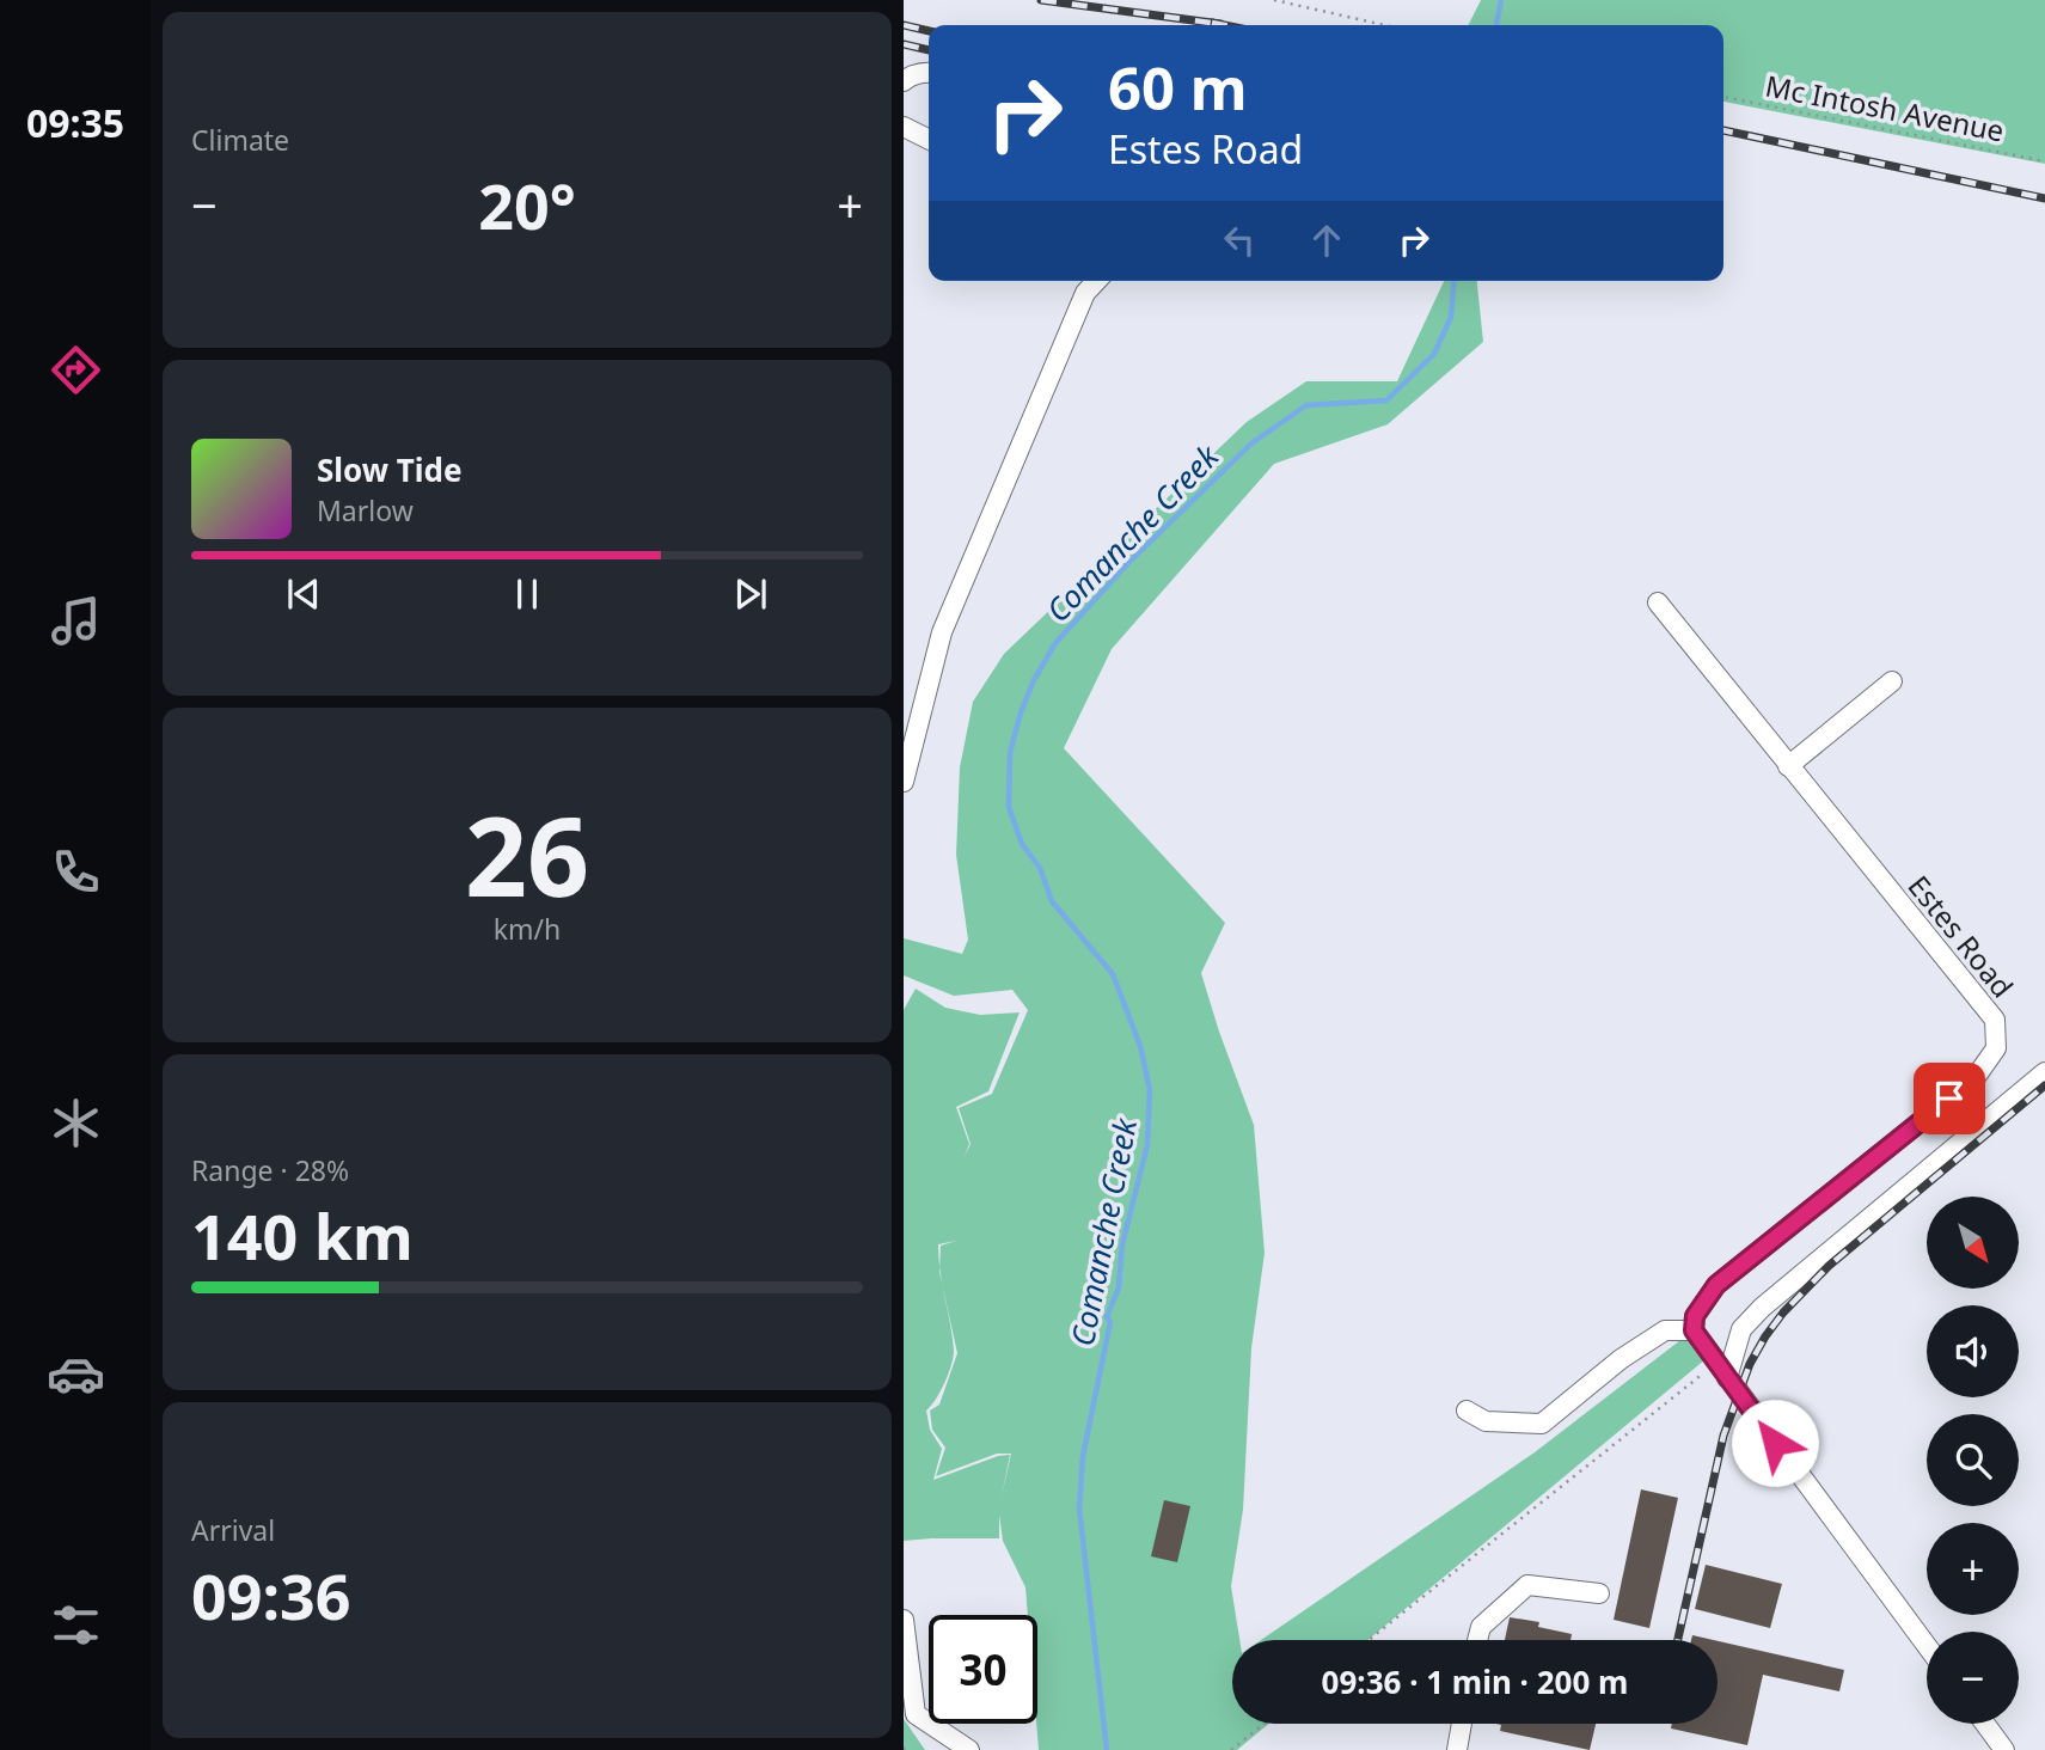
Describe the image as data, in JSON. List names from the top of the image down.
{
  "streets": {
    "street": ["Estes Road"],
    "path": ["Mc Intosh Avenue"]
  },
  "water": ["Comanche Creek"],
  "north": "bottom right",
  "page": {
    "tabs": "09:35",
    "tile": [
      "Climate",
      ["26", "km/h"],
      ["Range · 28%", "140 km"],
      ["Arrival", "09:36"]
    ],
    "turn": ["60 m", "Estes Road"],
    "heat": ["−", "20°", "+"],
    "song": ["Slow Tide", "Marlow"],
    "map_buttons": ["+", "−"],
    "limit": "30",
    "trip": "09:36 · 1 min · 200 m"
  }
}
